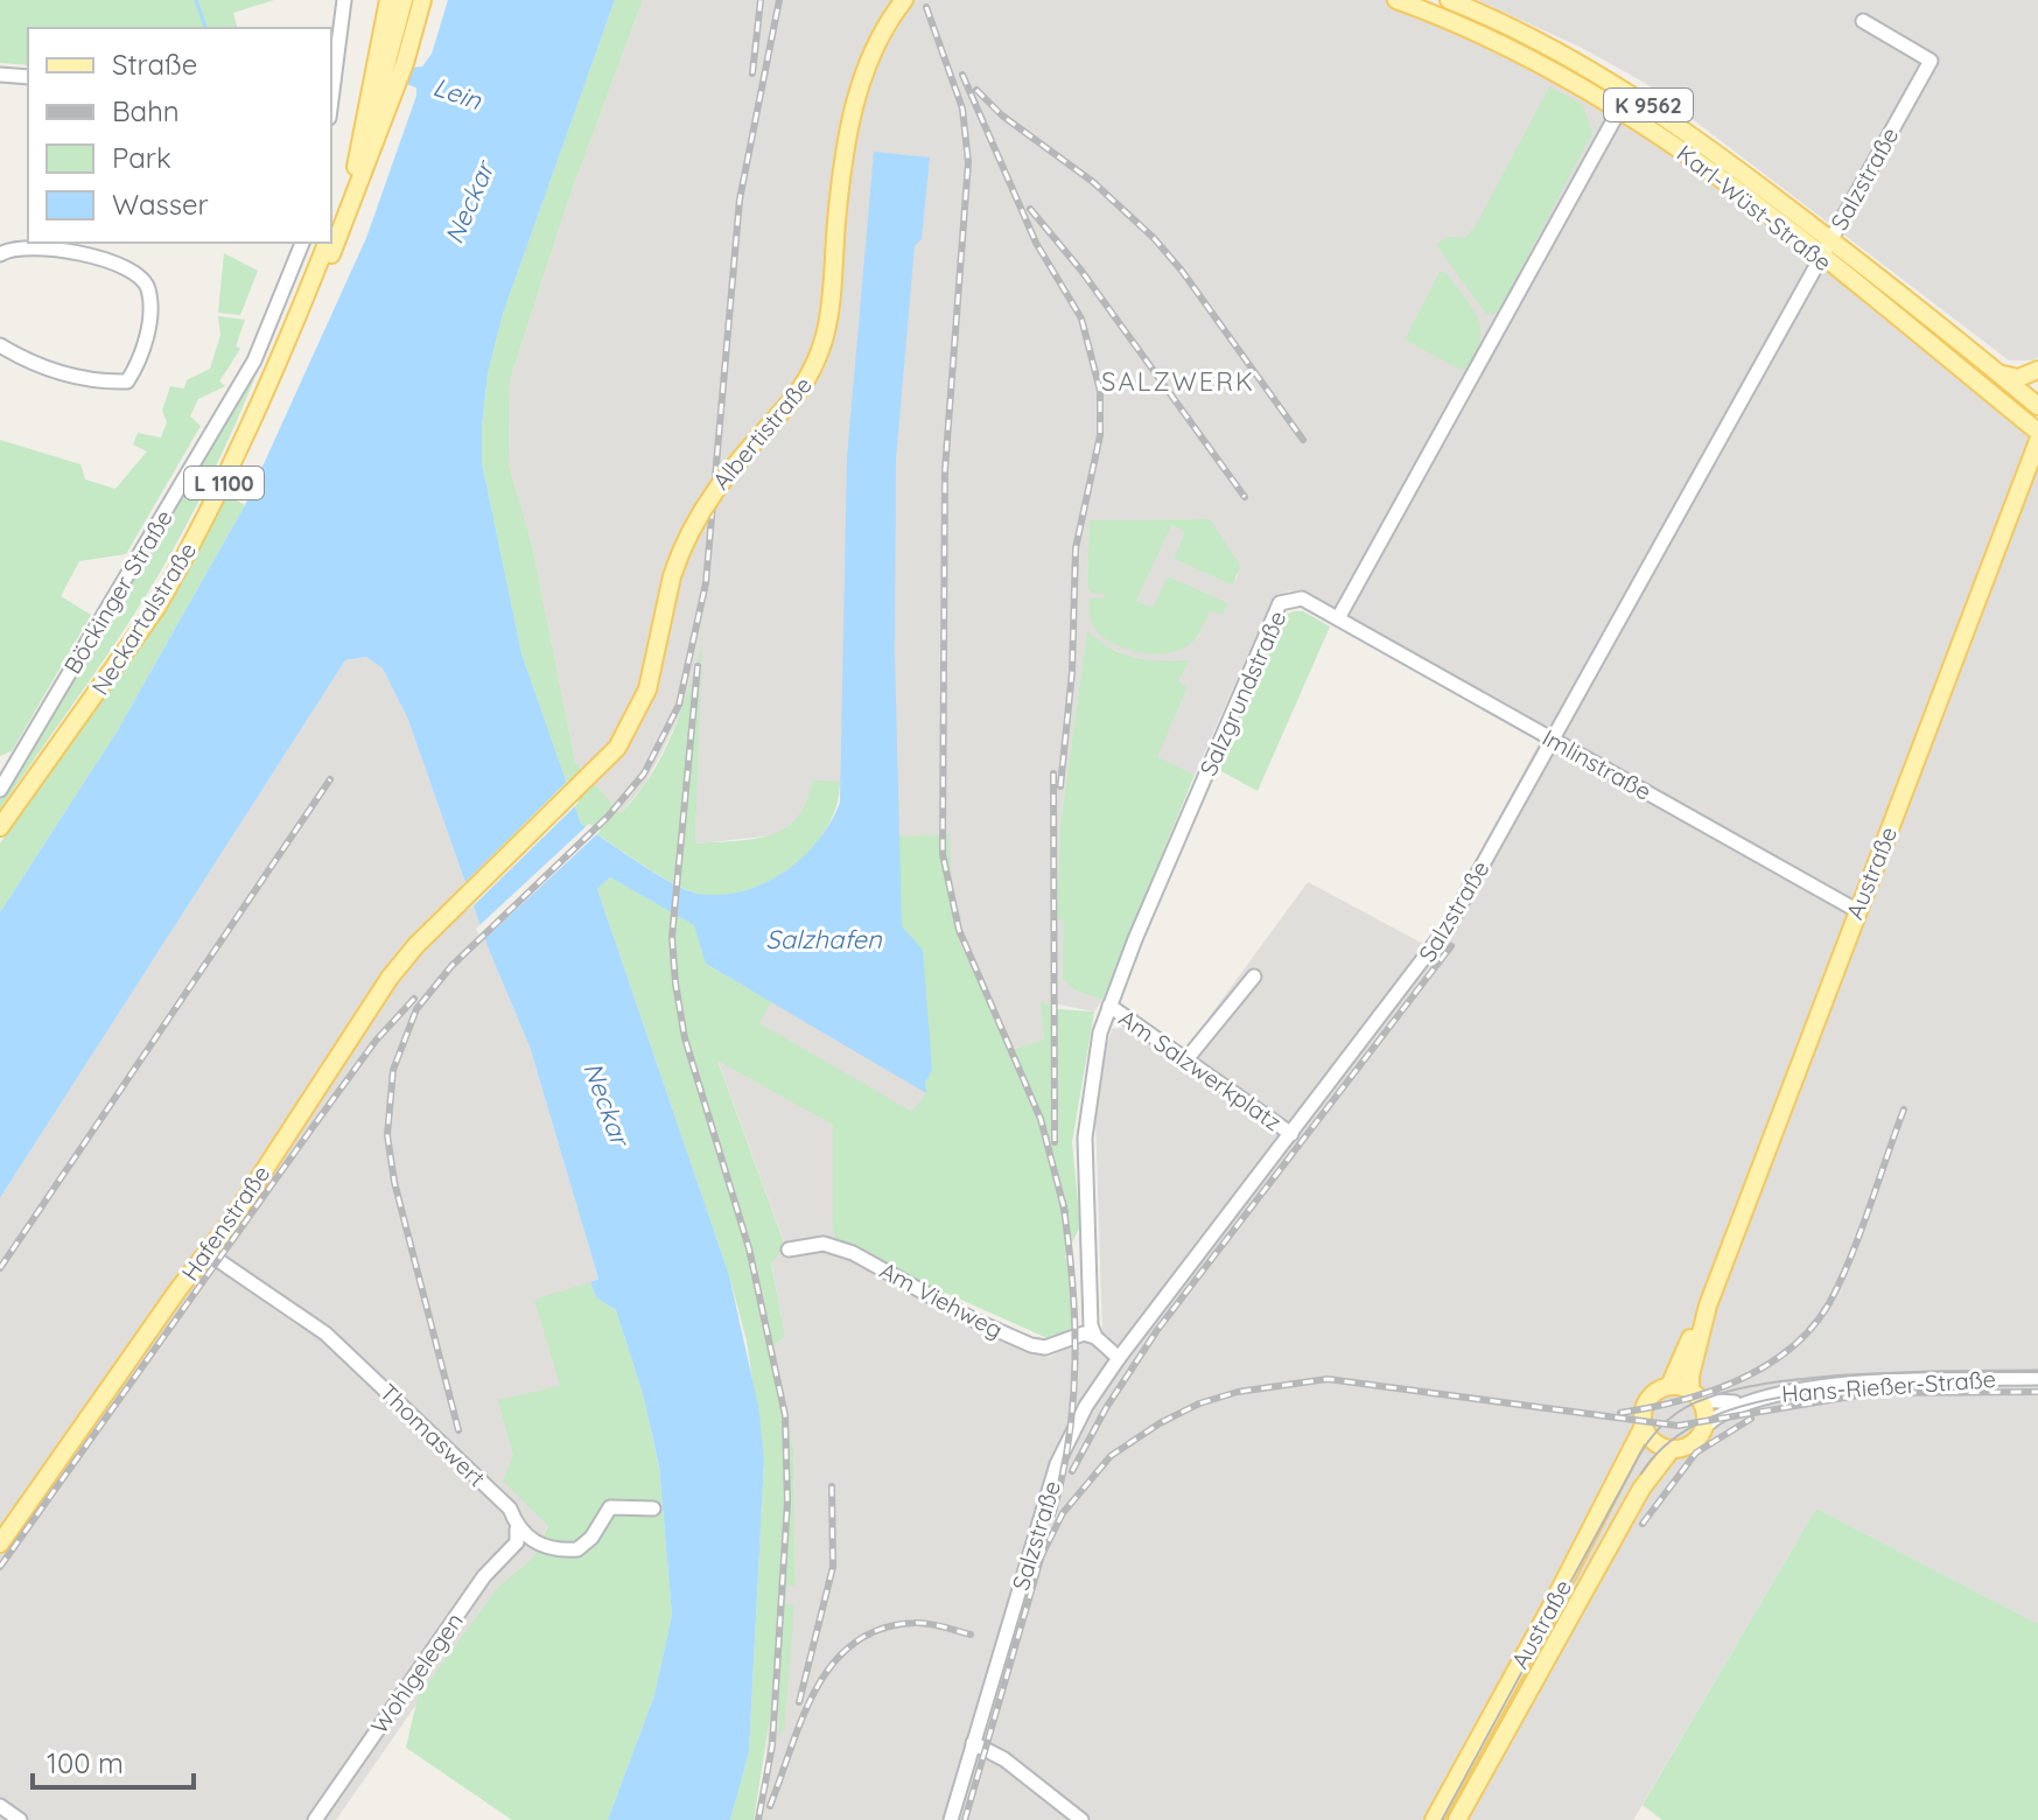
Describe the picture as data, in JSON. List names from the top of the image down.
{
  "streets": {
    "main road": [
      "K 9562",
      "Karl-Wüst-Straße",
      "Albertistraße",
      "L 1100",
      "Neckartalstraße",
      "Austraße",
      "Hafenstraße"
    ],
    "street": [
      "Salzstraße",
      "Böckinger Straße",
      "Salzgrundstraße",
      "Imlinstraße",
      "Am Salzwerkplatz",
      "Am Viehweg",
      "Hans-Rießer-Straße",
      "Thomaswert",
      "Wohlgelegen"
    ]
  },
  "crossings": [
    ["Salzstraße", "Karl-Wüst-Straße"],
    ["Salzstraße", "Imlinstraße"],
    ["Salzstraße", "Am Salzwerkplatz"],
    ["Albertistraße", "Hafenstraße"],
    ["Salzgrundstraße", "Imlinstraße"],
    ["Salzgrundstraße", "Am Salzwerkplatz"],
    ["Salzgrundstraße", "Am Viehweg"],
    ["Imlinstraße", "Austraße"],
    ["Austraße", "Hans-Rießer-Straße"],
    ["Hafenstraße", "Thomaswert"],
    ["Thomaswert", "Wohlgelegen"]
  ],
  "districts": ["SALZWERK"],
  "water": ["Lein", "Neckar", "Salzhafen"],
  "legend": [
    "Straße",
    "Bahn",
    "Park",
    "Wasser"
  ],
  "scale_bar": "100 m"
}
